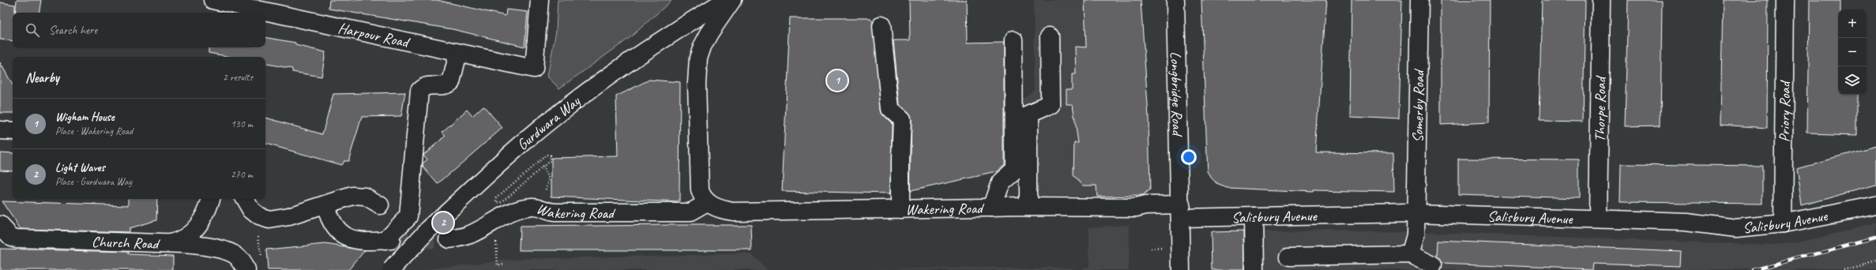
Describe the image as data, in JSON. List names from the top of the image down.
{
  "streets": {
    "street": [
      "Harpour Road",
      "Longbridge Road",
      "Somerby Road",
      "Thorpe Road",
      "Priory Road",
      "Gurdwara Way",
      "Wakering Road",
      "Salisbury Avenue",
      "Church Road"
    ]
  },
  "crossings": [
    ["Longbridge Road", "Wakering Road"],
    ["Longbridge Road", "Salisbury Avenue"],
    ["Somerby Road", "Salisbury Avenue"],
    ["Thorpe Road", "Salisbury Avenue"],
    ["Priory Road", "Salisbury Avenue"],
    ["Wakering Road", "Salisbury Avenue"]
  ],
  "page": {
    "map_buttons": ["+", "−"],
    "search": "Search here",
    "heading": ["Nearby", "2 results"],
    "pins": ["1", "2"],
    "list": [
      {
        "mark": "1",
        "name": "Wigham House",
        "note": "Place · Wakering Road",
        "value": "130 m"
      },
      {
        "mark": "2",
        "name": "Light Waves",
        "note": "Place · Gurdwara Way",
        "value": "270 m"
      }
    ]
  }
}
